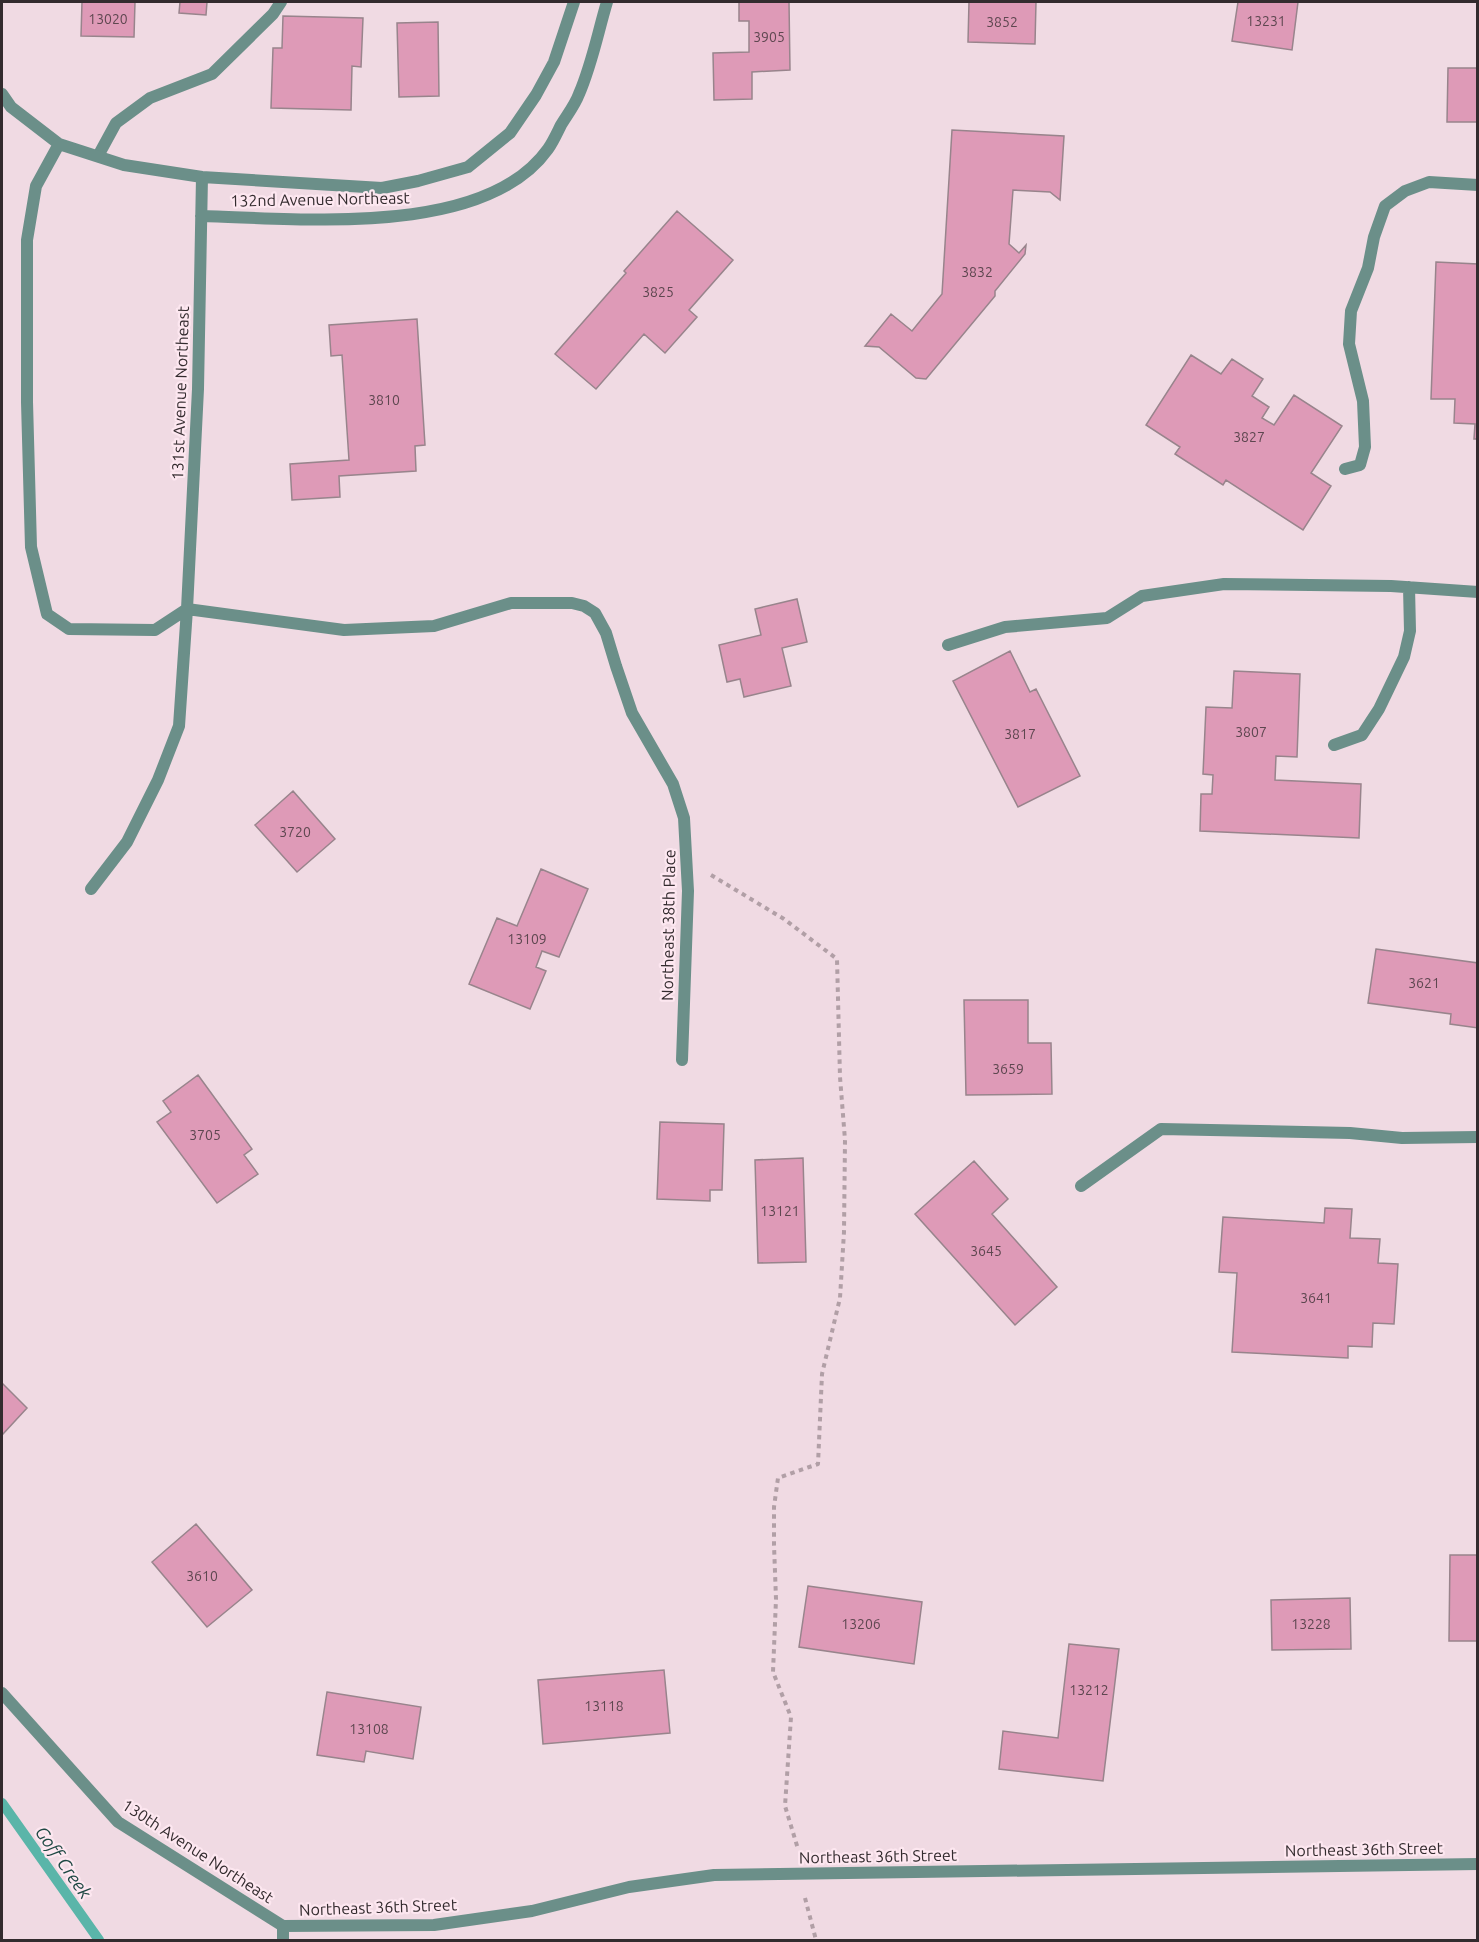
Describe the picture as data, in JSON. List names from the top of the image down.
{
  "streets": {
    "street": [
      "132nd Avenue Northeast",
      "131st Avenue Northeast",
      "Northeast 38th Place",
      "Northeast 36th Street",
      "130th Avenue Northeast"
    ]
  },
  "crossings": [
    ["132nd Avenue Northeast", "131st Avenue Northeast"],
    ["131st Avenue Northeast", "Northeast 38th Place"],
    ["Northeast 36th Street", "130th Avenue Northeast"]
  ],
  "water": ["Goff Creek"],
  "house_numbers": [
    "13020",
    "13231",
    "3852",
    "3905",
    "3832",
    "3825",
    "3810",
    "3827",
    "3807",
    "3817",
    "3720",
    "13109",
    "3621",
    "3659",
    "3705",
    "13121",
    "3645",
    "3641",
    "3610",
    "13206",
    "13228",
    "13212",
    "13118",
    "13108"
  ]
}
